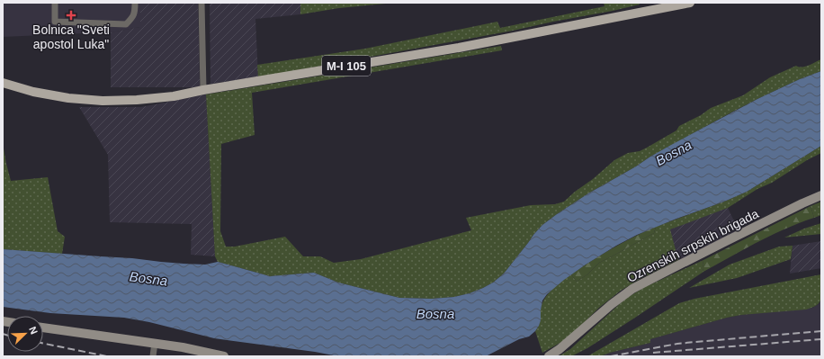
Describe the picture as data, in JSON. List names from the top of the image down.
{
  "streets": {
    "main road": ["M-I 105", "Ozrenskih srpskih brigada"]
  },
  "water": ["Bosna"],
  "places": {
    "health": ["Bolnica \"Sveti apostol Luka\""]
  },
  "north": "top right"
}
